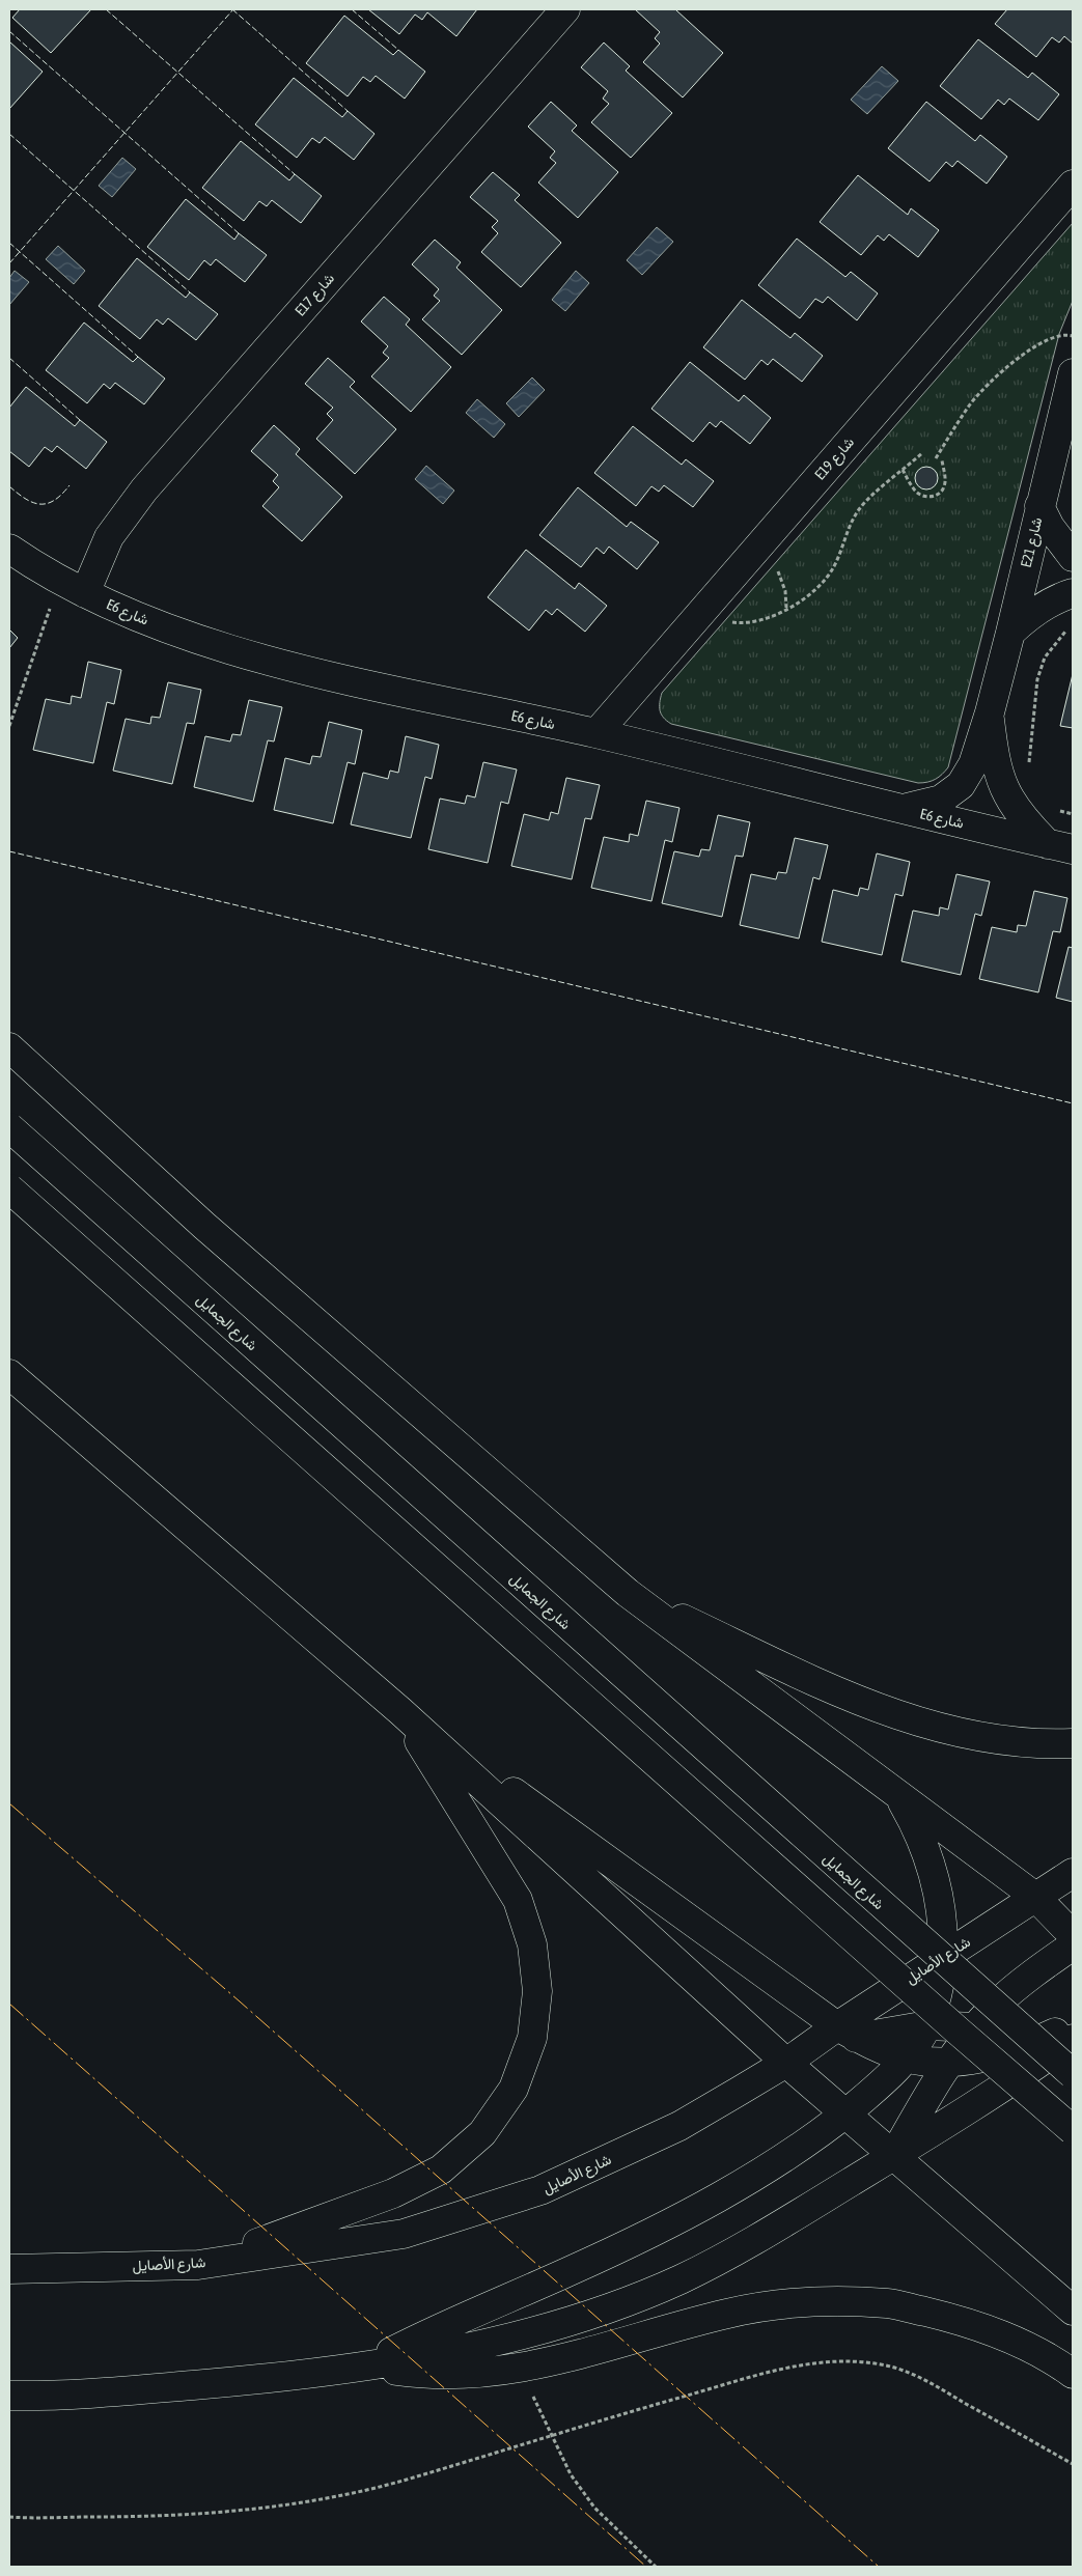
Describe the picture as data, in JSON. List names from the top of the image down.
{
  "streets": {
    "main road": [
      "E17 شارع",
      "E19 شارع",
      "E21 شارع",
      "E6 شارع",
      "شارع الجمايل",
      "شارع الأصايل"
    ]
  },
  "crossings": [
    ["E17 شارع", "E6 شارع"],
    ["E19 شارع", "E6 شارع"],
    ["E21 شارع", "E6 شارع"]
  ]
}
